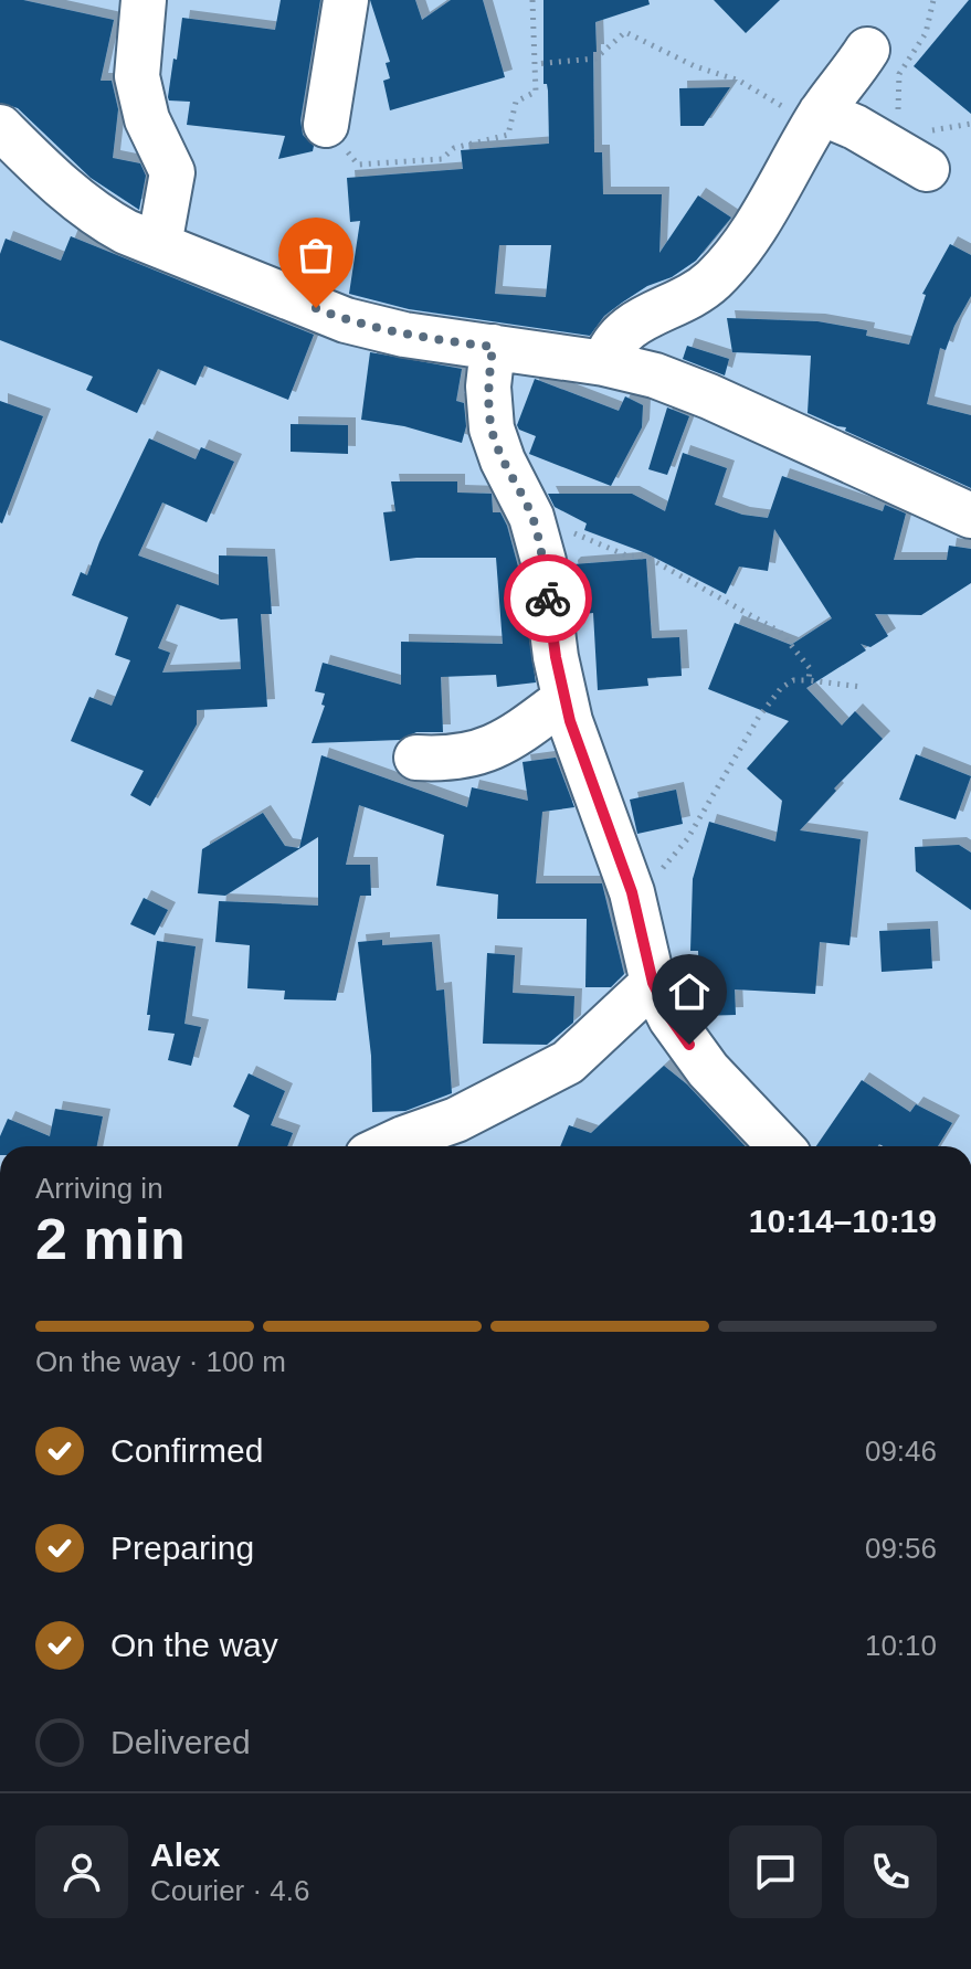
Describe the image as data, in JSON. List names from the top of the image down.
{
  "page": {
    "heading": ["2 min", "Arriving in", "10:14–10:19"],
    "panel": ["Alex", "Courier · 4.6"],
    "bar": "On the way · 100 m",
    "list": [
      ["Confirmed", "09:46"],
      ["Preparing", "09:56"],
      ["On the way", "10:10"],
      "Delivered"
    ]
  }
}
